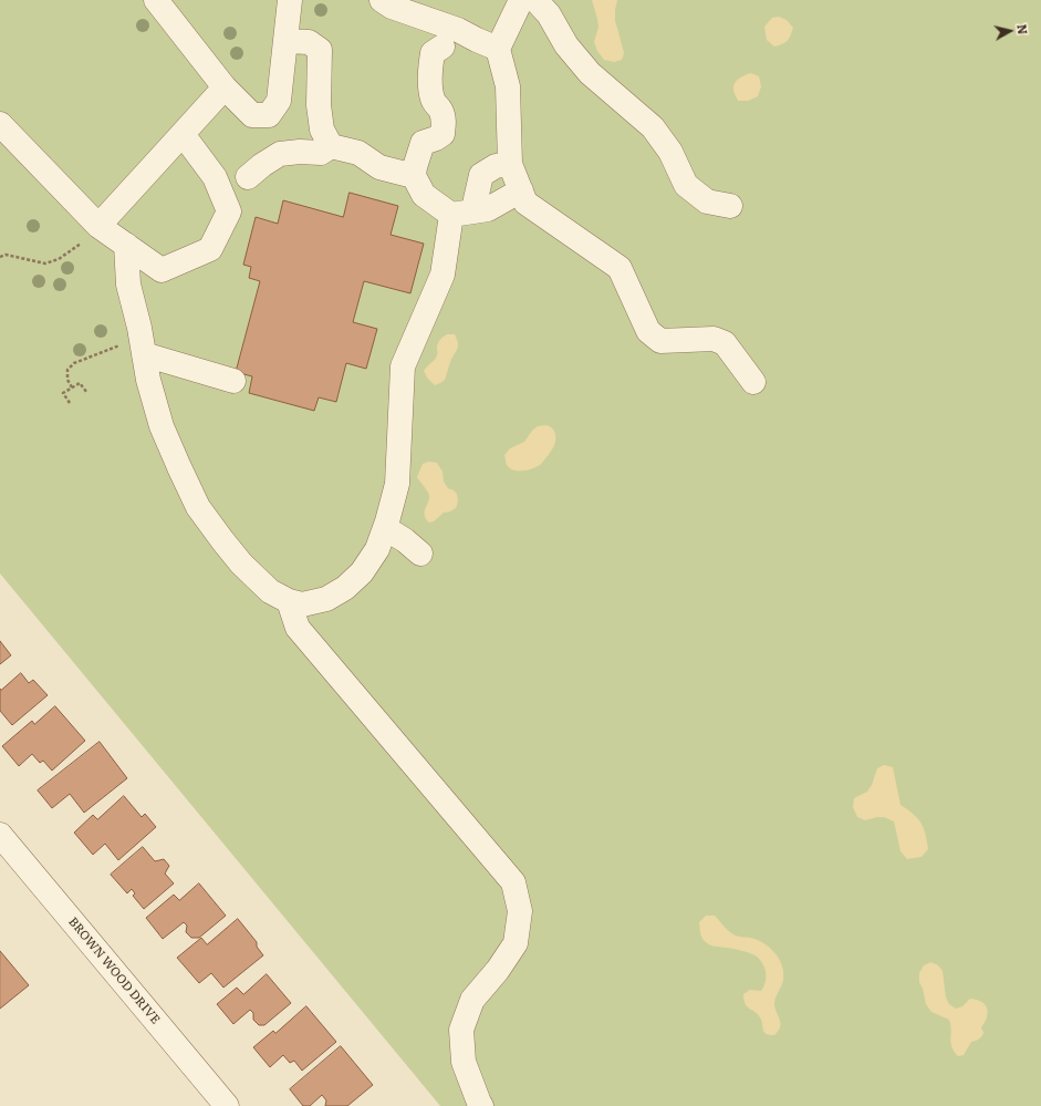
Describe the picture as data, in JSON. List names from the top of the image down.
{
  "streets": {
    "street": ["BROWN WOOD DRIVE"]
  },
  "north": "right"
}
